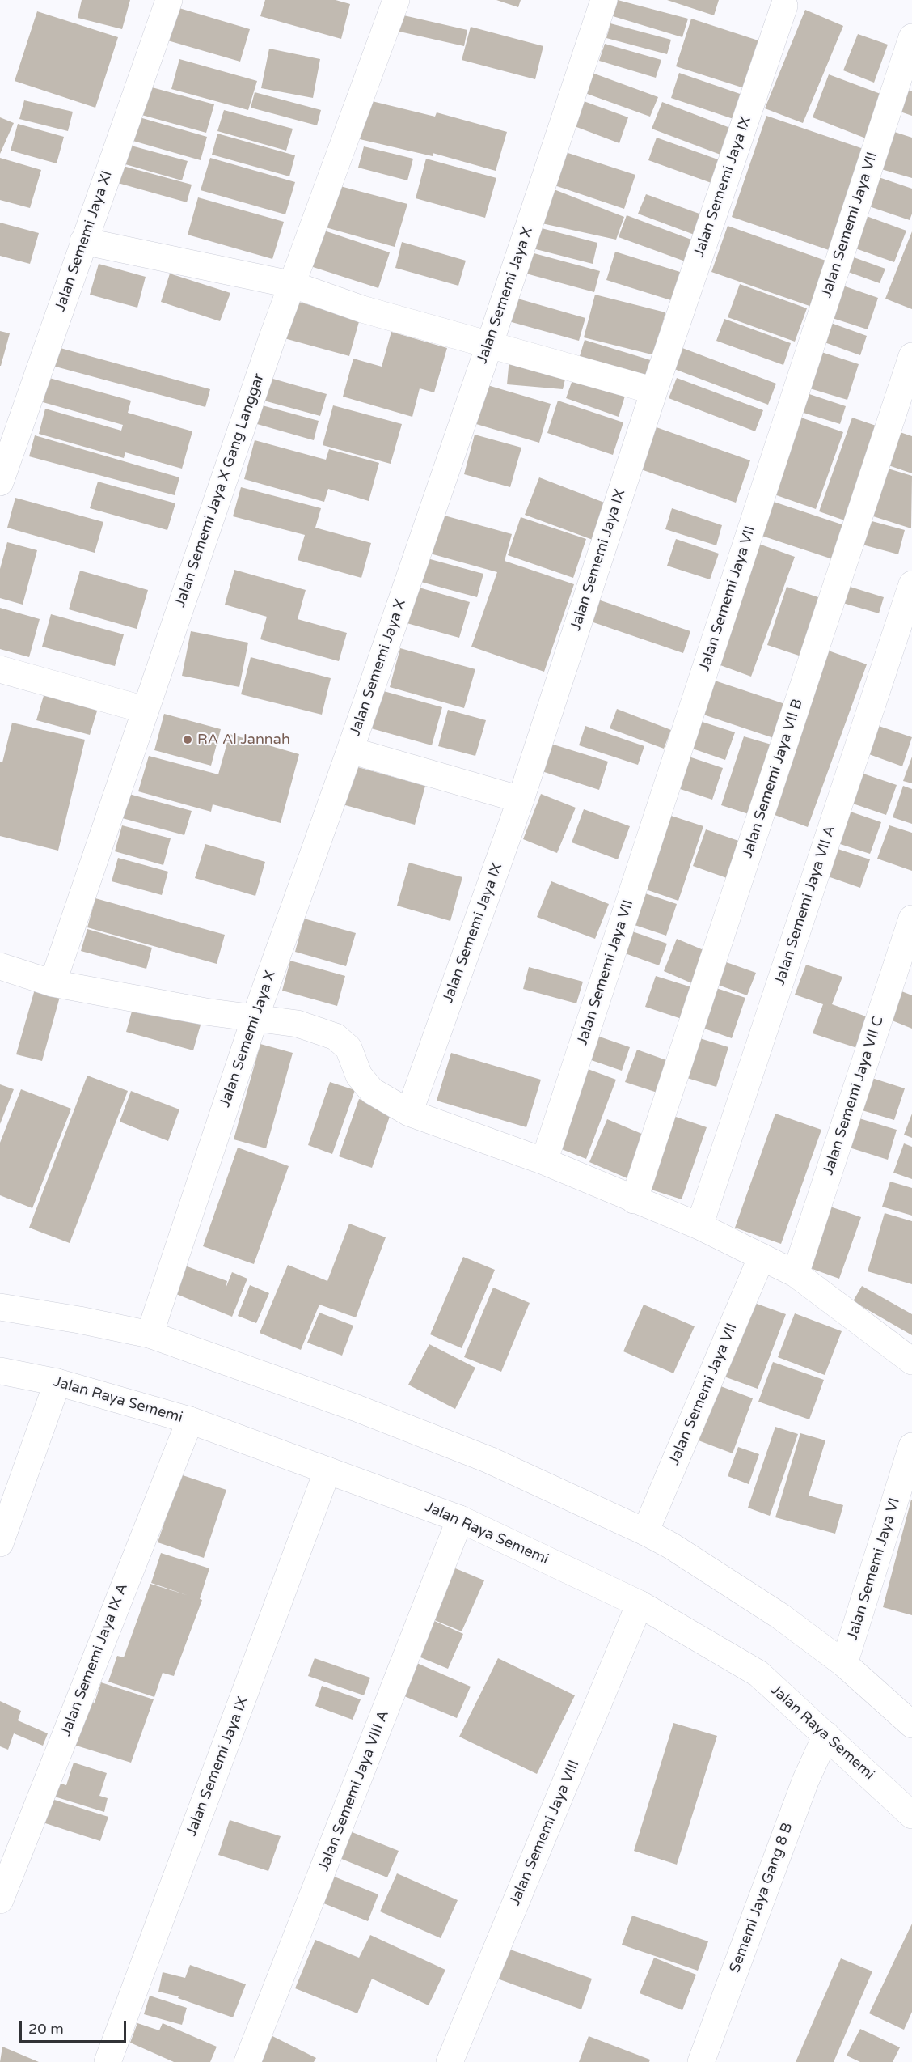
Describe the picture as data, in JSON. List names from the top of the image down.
{
  "streets": {
    "street": [
      "Jalan Sememi Jaya IX",
      "Jalan Sememi Jaya VII",
      "Jalan Sememi Jaya XI",
      "Jalan Sememi Jaya X",
      "Jalan Sememi Jaya X Gang Langgar",
      "Jalan Sememi Jaya VII B",
      "Jalan Sememi Jaya VII A",
      "Jalan Sememi Jaya VII C",
      "Jalan Raya Sememi",
      "Jalan Sememi Jaya VI",
      "Jalan Sememi Jaya IX A",
      "Jalan Sememi Jaya VIII A",
      "Jalan Sememi Jaya VIII",
      "Sememi Jaya Gang 8 B"
    ]
  },
  "crossings": [
    ["Jalan Sememi Jaya IX", "Jalan Raya Sememi"],
    ["Jalan Raya Sememi", "Jalan Sememi Jaya IX A"],
    ["Jalan Raya Sememi", "Jalan Sememi Jaya VIII A"],
    ["Jalan Raya Sememi", "Jalan Sememi Jaya VIII"],
    ["Jalan Raya Sememi", "Sememi Jaya Gang 8 B"]
  ],
  "places": ["RA Al Jannah"],
  "scale_bar": "20 m"
}
